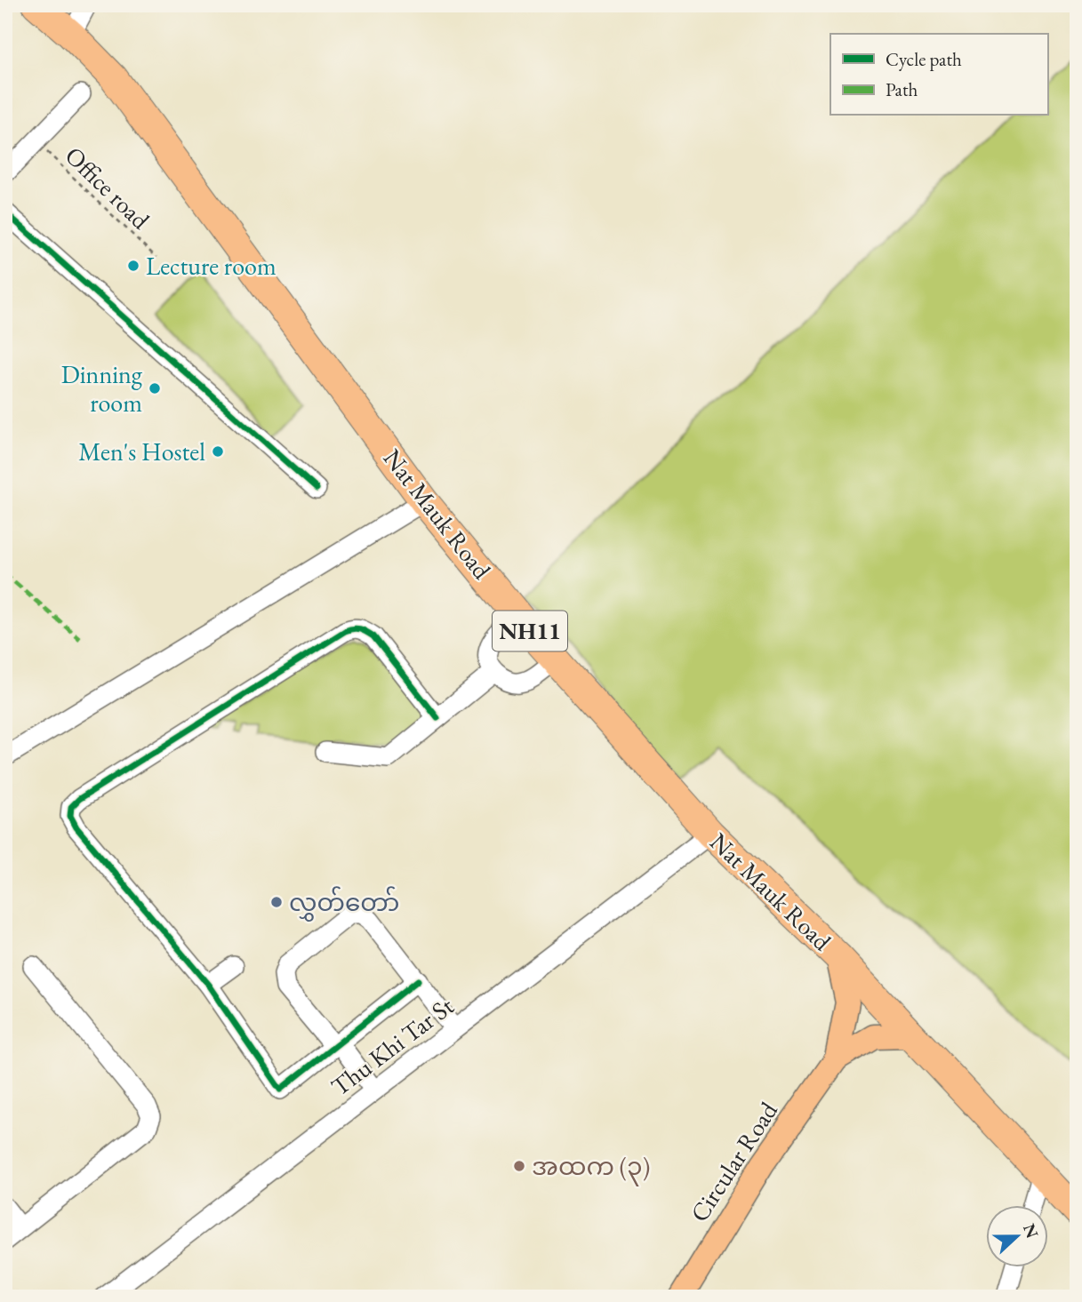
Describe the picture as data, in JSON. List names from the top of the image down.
{
  "streets": {
    "highway": ["Nat Mauk Road", "NH11"],
    "main road": ["Circular Road"],
    "street": ["Thu Khi Tar St"],
    "path": ["Office road"]
  },
  "crossings": [
    ["Nat Mauk Road", "Thu Khi Tar St"]
  ],
  "places": [
    "Lecture room",
    "Dinning room",
    "Men's Hostel",
    "လွှတ်တော်",
    "အထက (၃)"
  ],
  "legend": ["Cycle path", "Path"],
  "north": "right"
}
